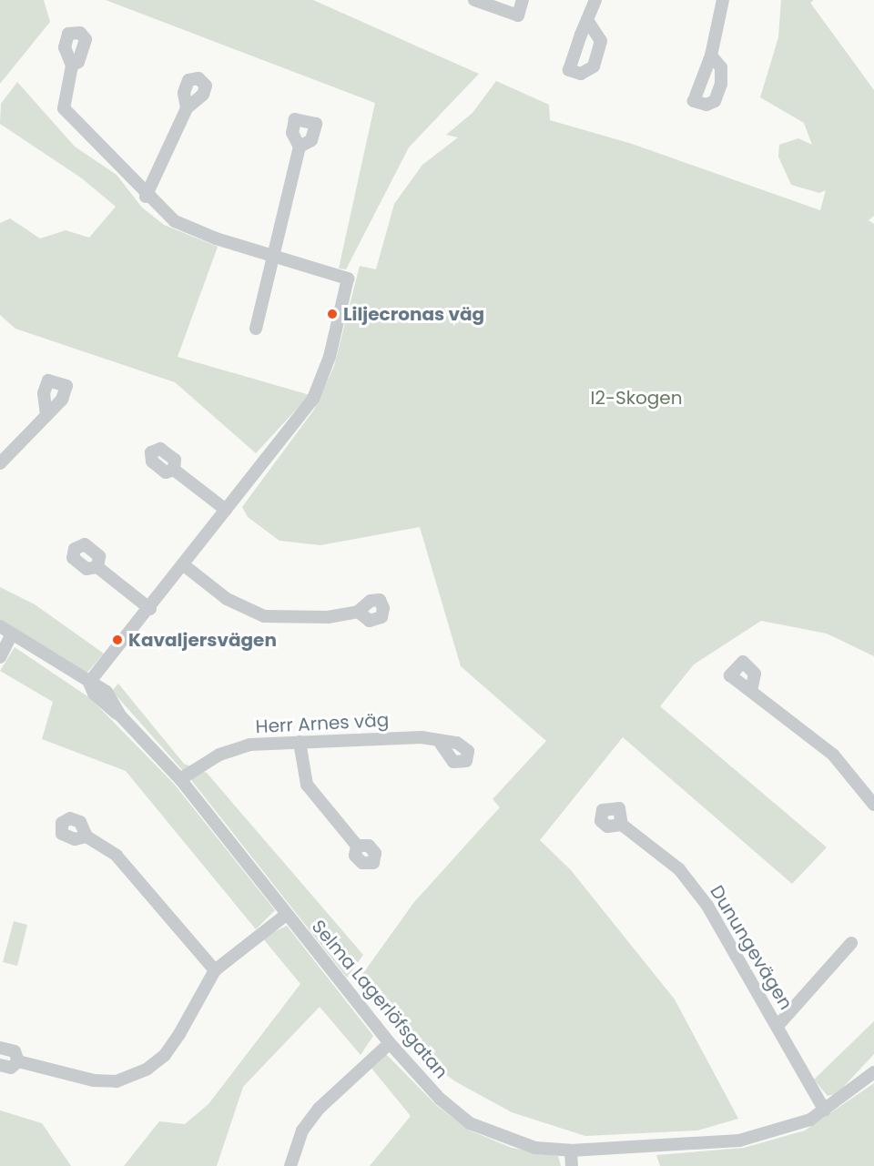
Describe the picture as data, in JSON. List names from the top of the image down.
{
  "streets": {
    "street": ["Herr Arnes väg", "Dunungevägen", "Selma Lagerlöfsgatan"]
  },
  "crossings": [
    ["Herr Arnes väg", "Selma Lagerlöfsgatan"],
    ["Dunungevägen", "Selma Lagerlöfsgatan"]
  ],
  "parks": ["I2-Skogen"],
  "places": ["Liljecronas väg", "Kavaljersvägen"]
}
